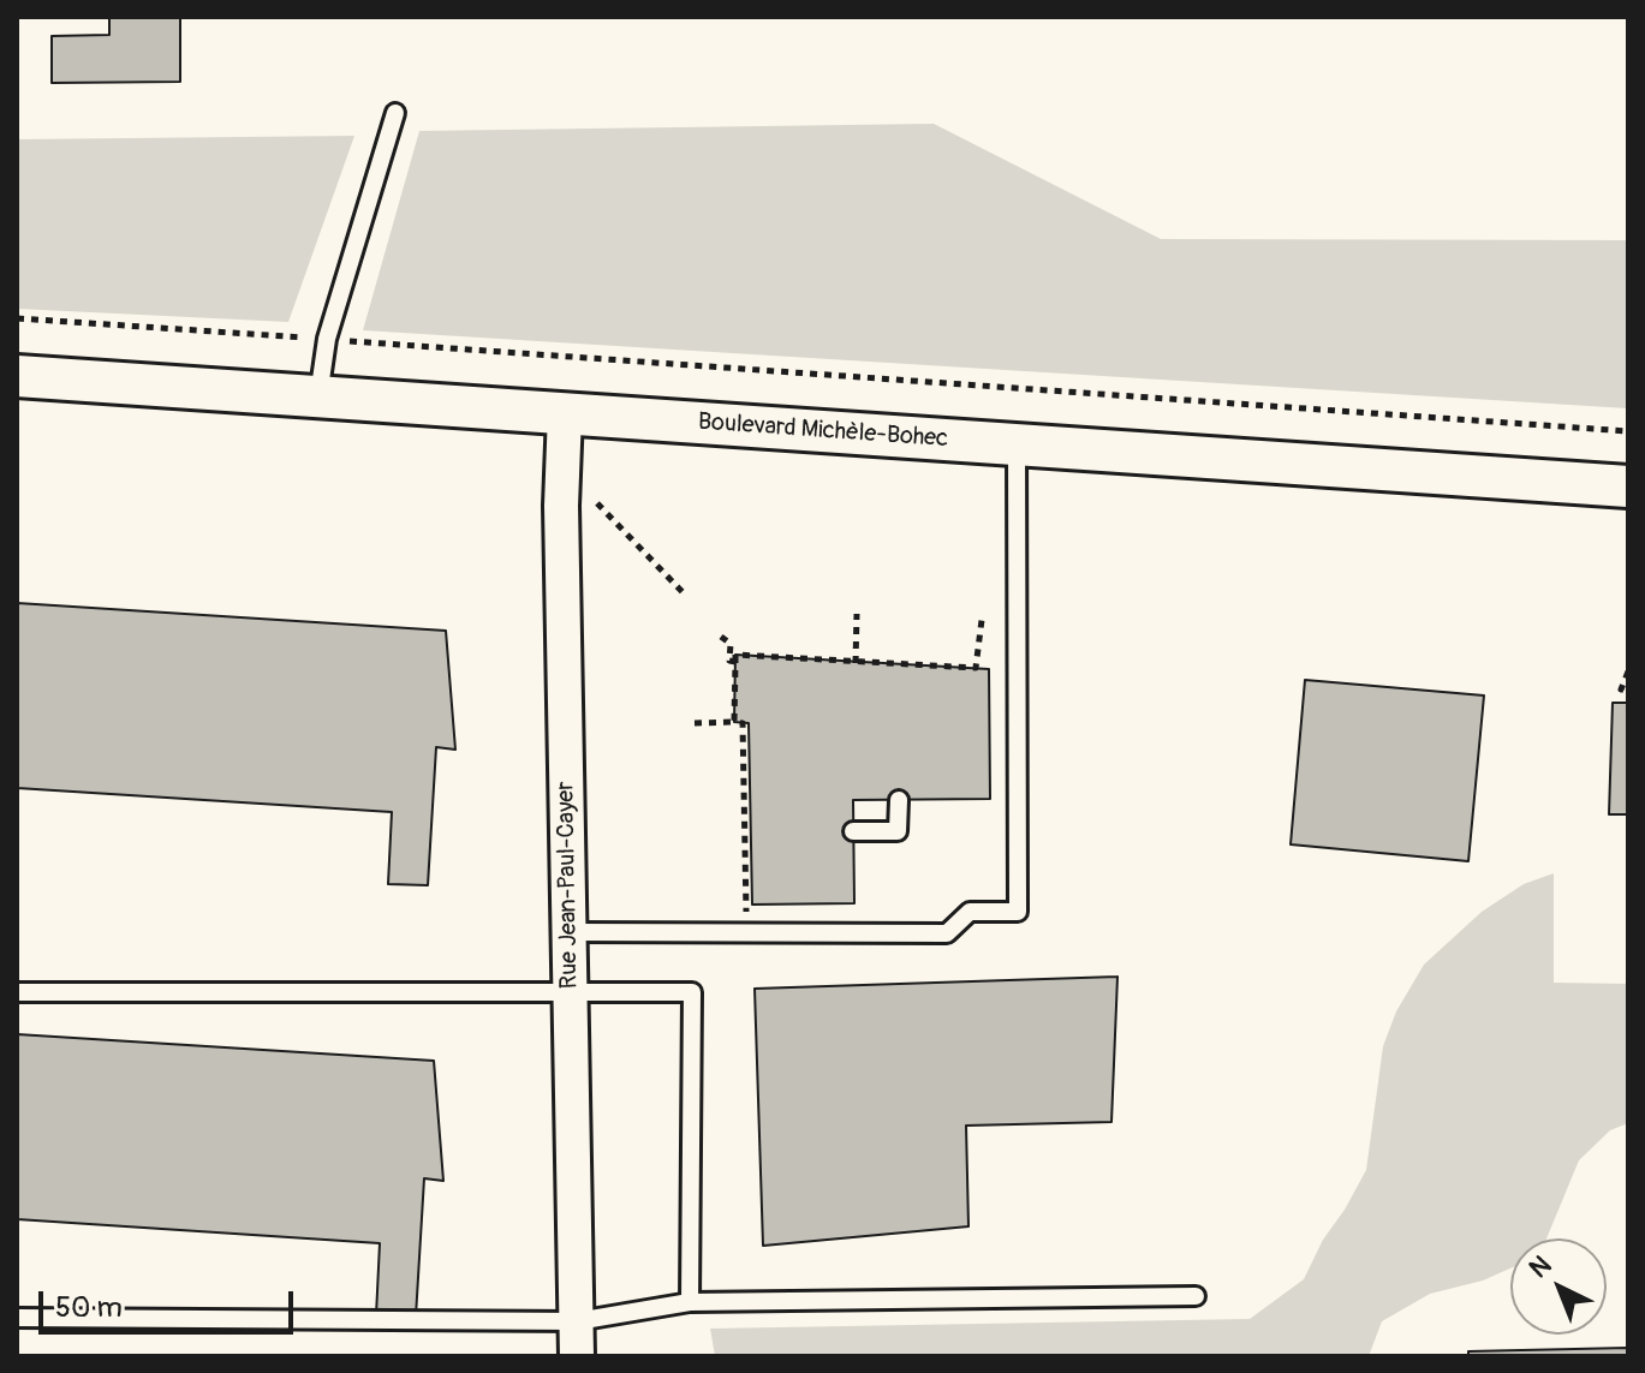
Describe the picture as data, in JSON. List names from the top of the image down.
{
  "streets": {
    "street": ["Boulevard Michèle-Bohec", "Rue Jean-Paul-Cayer"]
  },
  "crossings": [
    ["Boulevard Michèle-Bohec", "Rue Jean-Paul-Cayer"]
  ],
  "scale_bar": "50 m",
  "north": "top left"
}
